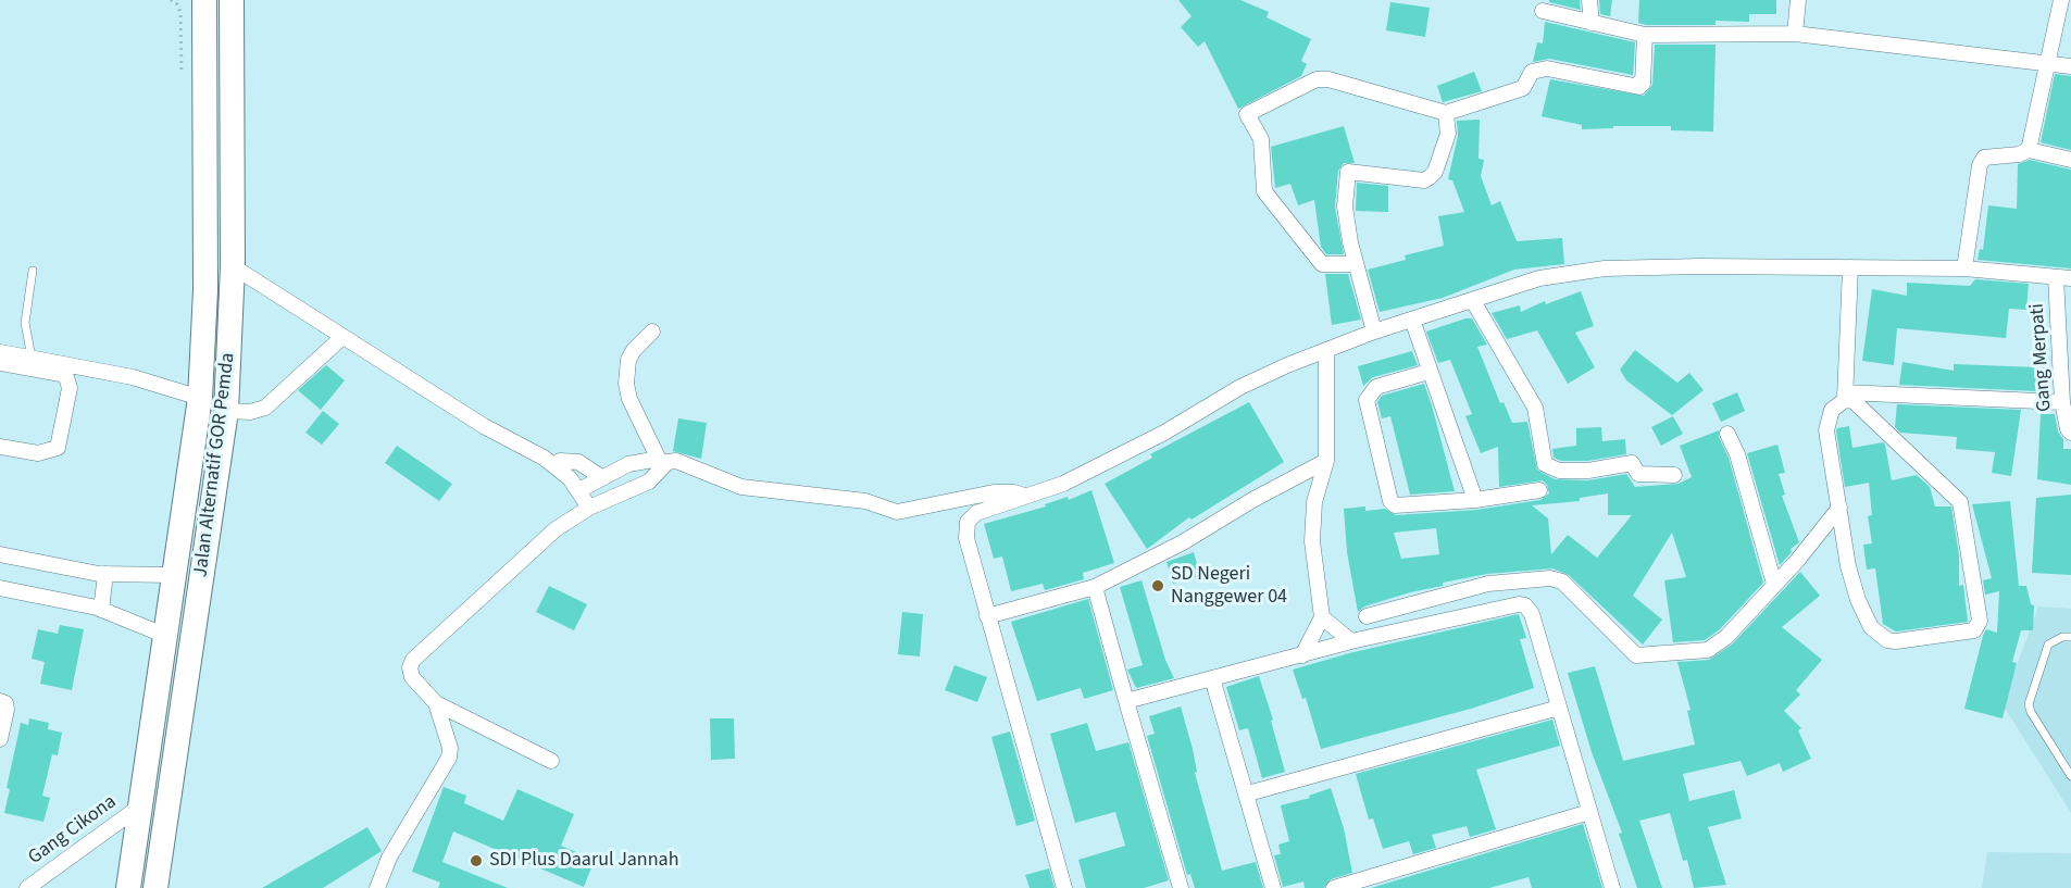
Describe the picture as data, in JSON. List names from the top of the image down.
{
  "streets": {
    "main road": ["Jalan Alternatif GOR Pemda"],
    "street": ["Gang Merpati", "Gang Cikona"]
  },
  "crossings": [
    ["Jalan Alternatif GOR Pemda", "Gang Cikona"]
  ],
  "places": ["SD Negeri Nanggewer 04", "SDI Plus Daarul Jannah"]
}
